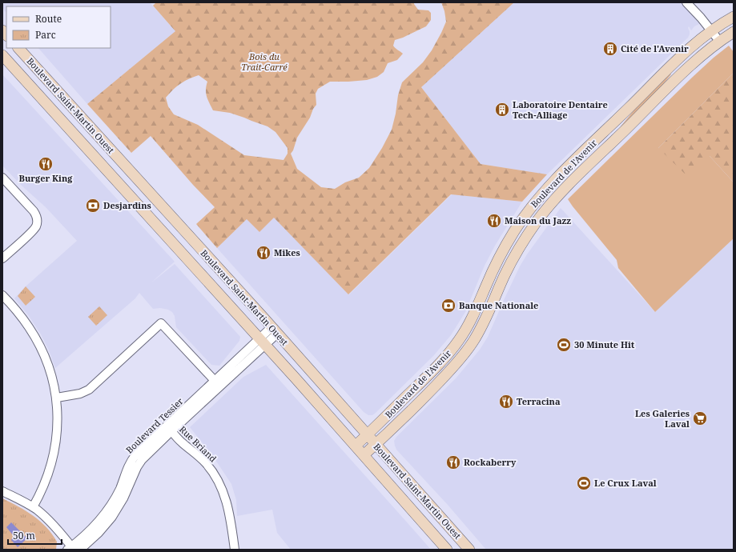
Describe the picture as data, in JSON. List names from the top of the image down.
{
  "streets": {
    "main road": ["Boulevard Saint-Martin Ouest", "Boulevard de l'Avenir"],
    "street": ["Boulevard Tessier", "Rue Briand"]
  },
  "crossings": [
    ["Boulevard Saint-Martin Ouest", "Boulevard de l'Avenir"],
    ["Boulevard Saint-Martin Ouest", "Boulevard Tessier"],
    ["Boulevard Tessier", "Rue Briand"]
  ],
  "parks": ["Bois du Trait-Carré"],
  "places": {
    "building": ["Cité de l'Avenir", "Laboratoire Dentaire Tech-Alliage"],
    "restaurant": [
      "Burger King",
      "Maison du Jazz",
      "Mikes",
      "Terracina",
      "Rockaberry"
    ],
    "bank": ["Desjardins", "Banque Nationale"],
    "sports": ["30 Minute Hit", "Le Crux Laval"],
    "supermarket": ["Les Galeries Laval"]
  },
  "legend": ["Route", "Parc"],
  "scale_bar": "50 m"
}
